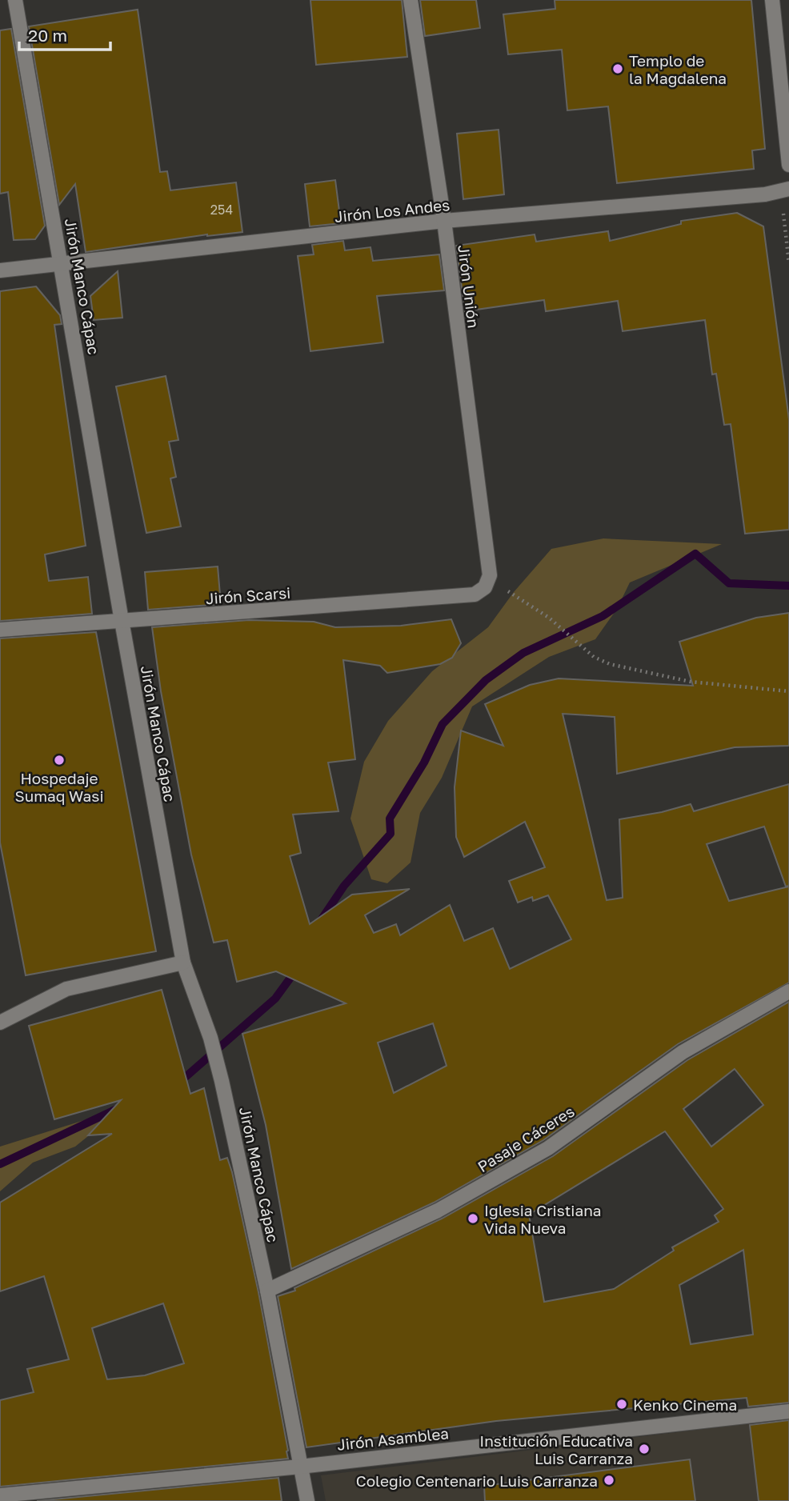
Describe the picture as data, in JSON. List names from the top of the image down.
{
  "streets": {
    "street": [
      "Jirón Los Andes",
      "Jirón Manco Cápac",
      "Jirón Unión",
      "Jirón Scarsi",
      "Pasaje Cáceres",
      "Jirón Asamblea"
    ]
  },
  "crossings": [
    ["Jirón Los Andes", "Jirón Manco Cápac"],
    ["Jirón Los Andes", "Jirón Unión"],
    ["Jirón Manco Cápac", "Jirón Scarsi"],
    ["Jirón Manco Cápac", "Pasaje Cáceres"],
    ["Jirón Manco Cápac", "Jirón Asamblea"],
    ["Jirón Unión", "Jirón Scarsi"]
  ],
  "places": [
    "Templo de la Magdalena",
    "Hospedaje Sumaq Wasi",
    "Iglesia Cristiana Vida Nueva",
    "Kenko Cinema",
    "Institución Educativa Luis Carranza",
    "Colegio Centenario Luis Carranza"
  ],
  "house_numbers": ["254"],
  "scale_bar": "20 m"
}
